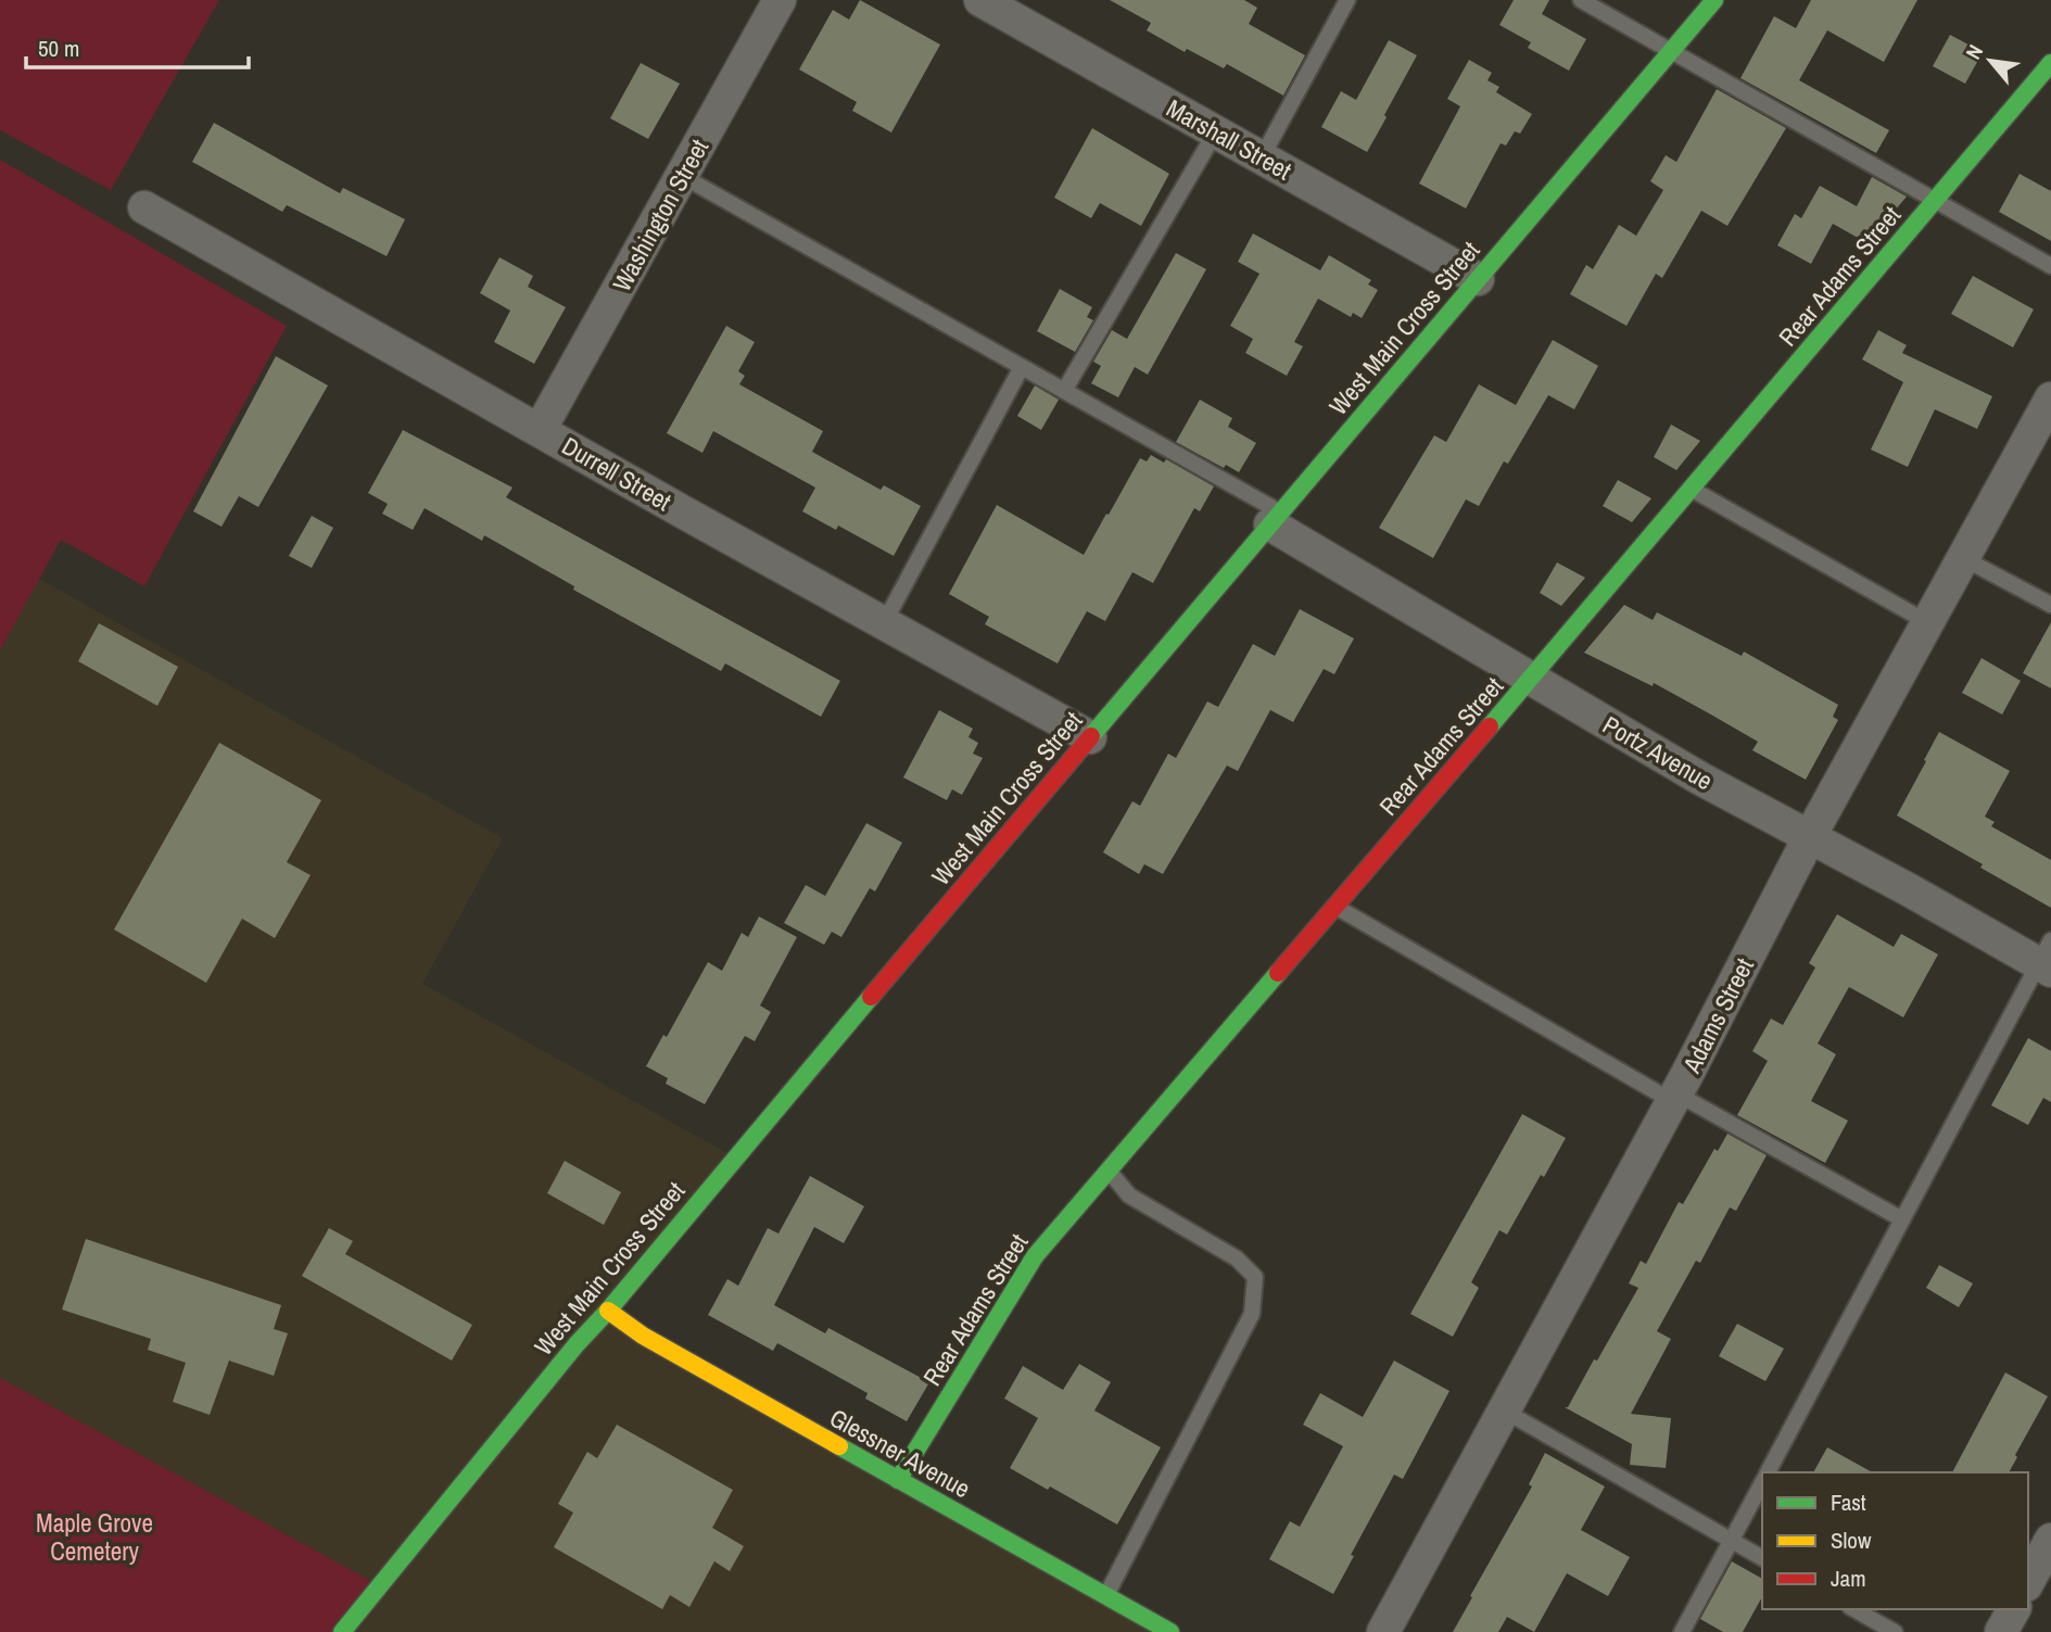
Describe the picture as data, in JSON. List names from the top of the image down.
{
  "streets": {
    "main road": ["Rear Adams Street", "West Main Cross Street", "Glessner Avenue"],
    "street": [
      "Marshall Street",
      "Washington Street",
      "Durrell Street",
      "Portz Avenue",
      "Adams Street"
    ]
  },
  "crossings": [
    ["Marshall Street", "West Main Cross Street"],
    ["Washington Street", "Durrell Street"],
    ["Rear Adams Street", "Portz Avenue"],
    ["Rear Adams Street", "Glessner Avenue"],
    ["West Main Cross Street", "Durrell Street"],
    ["West Main Cross Street", "Portz Avenue"],
    ["West Main Cross Street", "Glessner Avenue"],
    ["Portz Avenue", "Adams Street"]
  ],
  "parks": ["Maple Grove Cemetery"],
  "legend": ["Fast", "Slow", "Jam"],
  "scale_bar": "50 m",
  "north": "top left"
}
